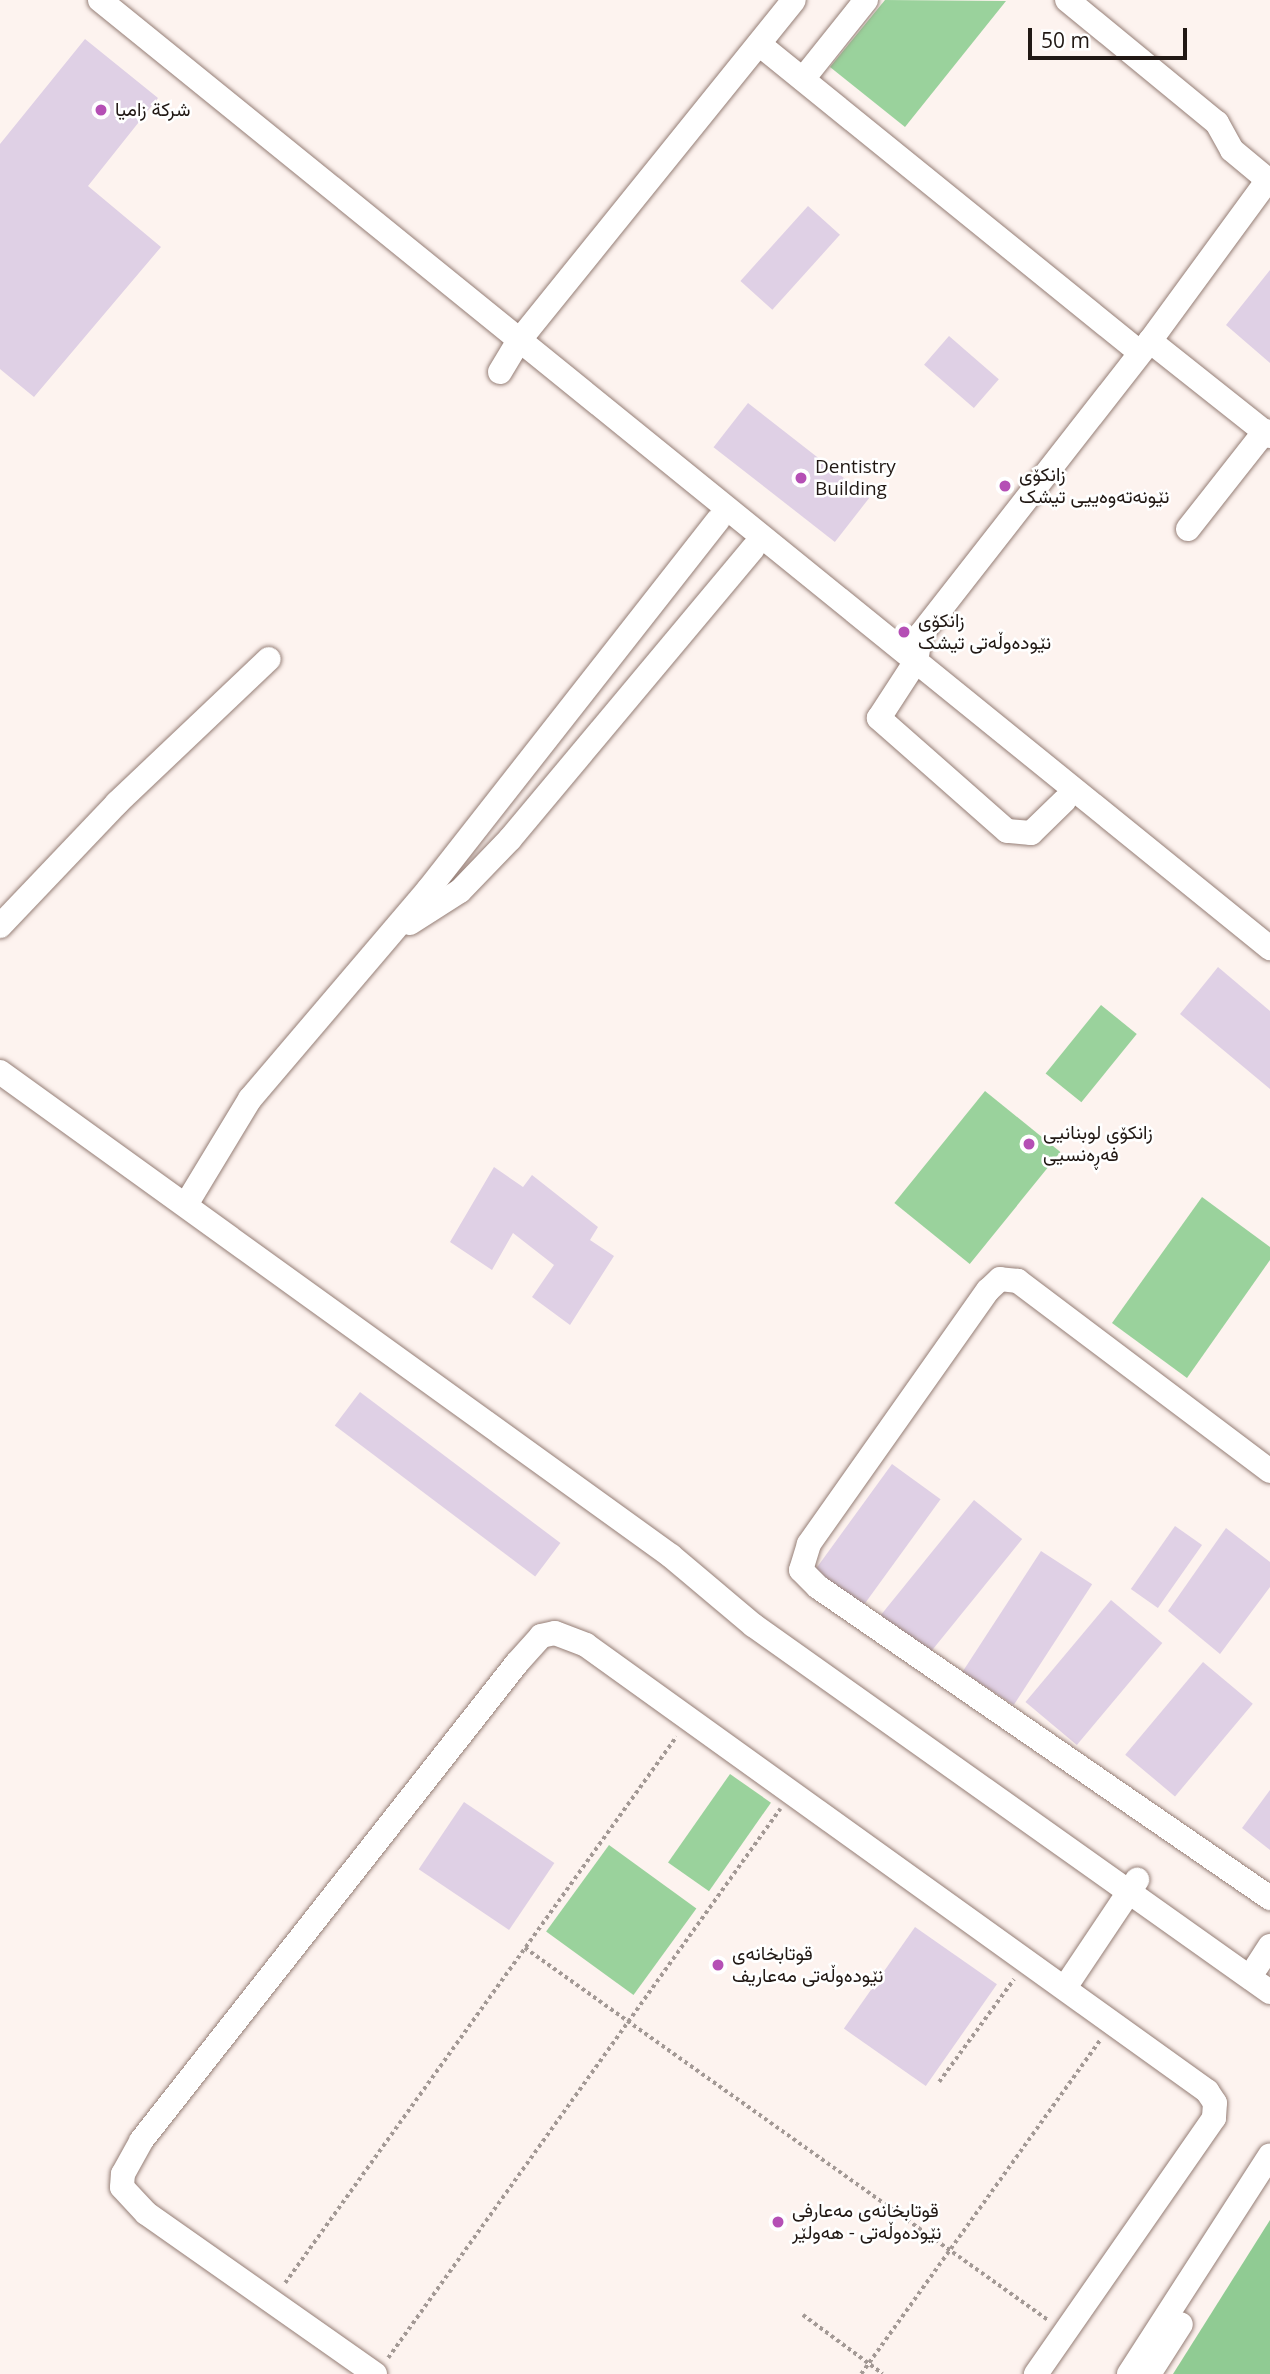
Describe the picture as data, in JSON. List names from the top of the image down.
{
  "places": [
    "شركة زاميا",
    "Dentistry Building",
    "زانکۆی نێونەتەوەییی تیشک",
    "زانکۆی نێودەوڵەتی تیشک",
    "زانکۆی لوبنانیی فەڕەنسیی",
    "قوتابخانەی نێودەوڵەتی مەعاریف",
    "قوتابخانەی مەعارفی نێودەوڵەتی - هەولێر"
  ],
  "scale_bar": "50 m"
}
